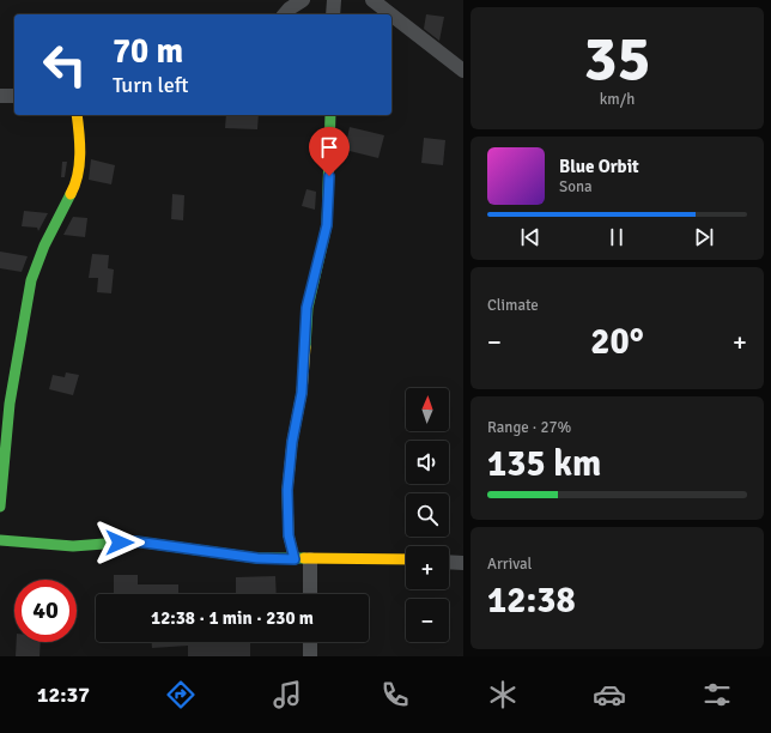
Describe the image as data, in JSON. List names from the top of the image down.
{
  "north": "top",
  "page": {
    "tile": [
      ["35", "km/h"],
      "Climate",
      ["Range · 27%", "135 km"],
      ["Arrival", "12:38"]
    ],
    "turn": ["70 m", "Turn left"],
    "song": ["Blue Orbit", "Sona"],
    "heat": ["−", "20°", "+"],
    "map_buttons": ["+", "−"],
    "limit": "40",
    "trip": "12:38 · 1 min · 230 m",
    "tabs": "12:37"
  }
}
